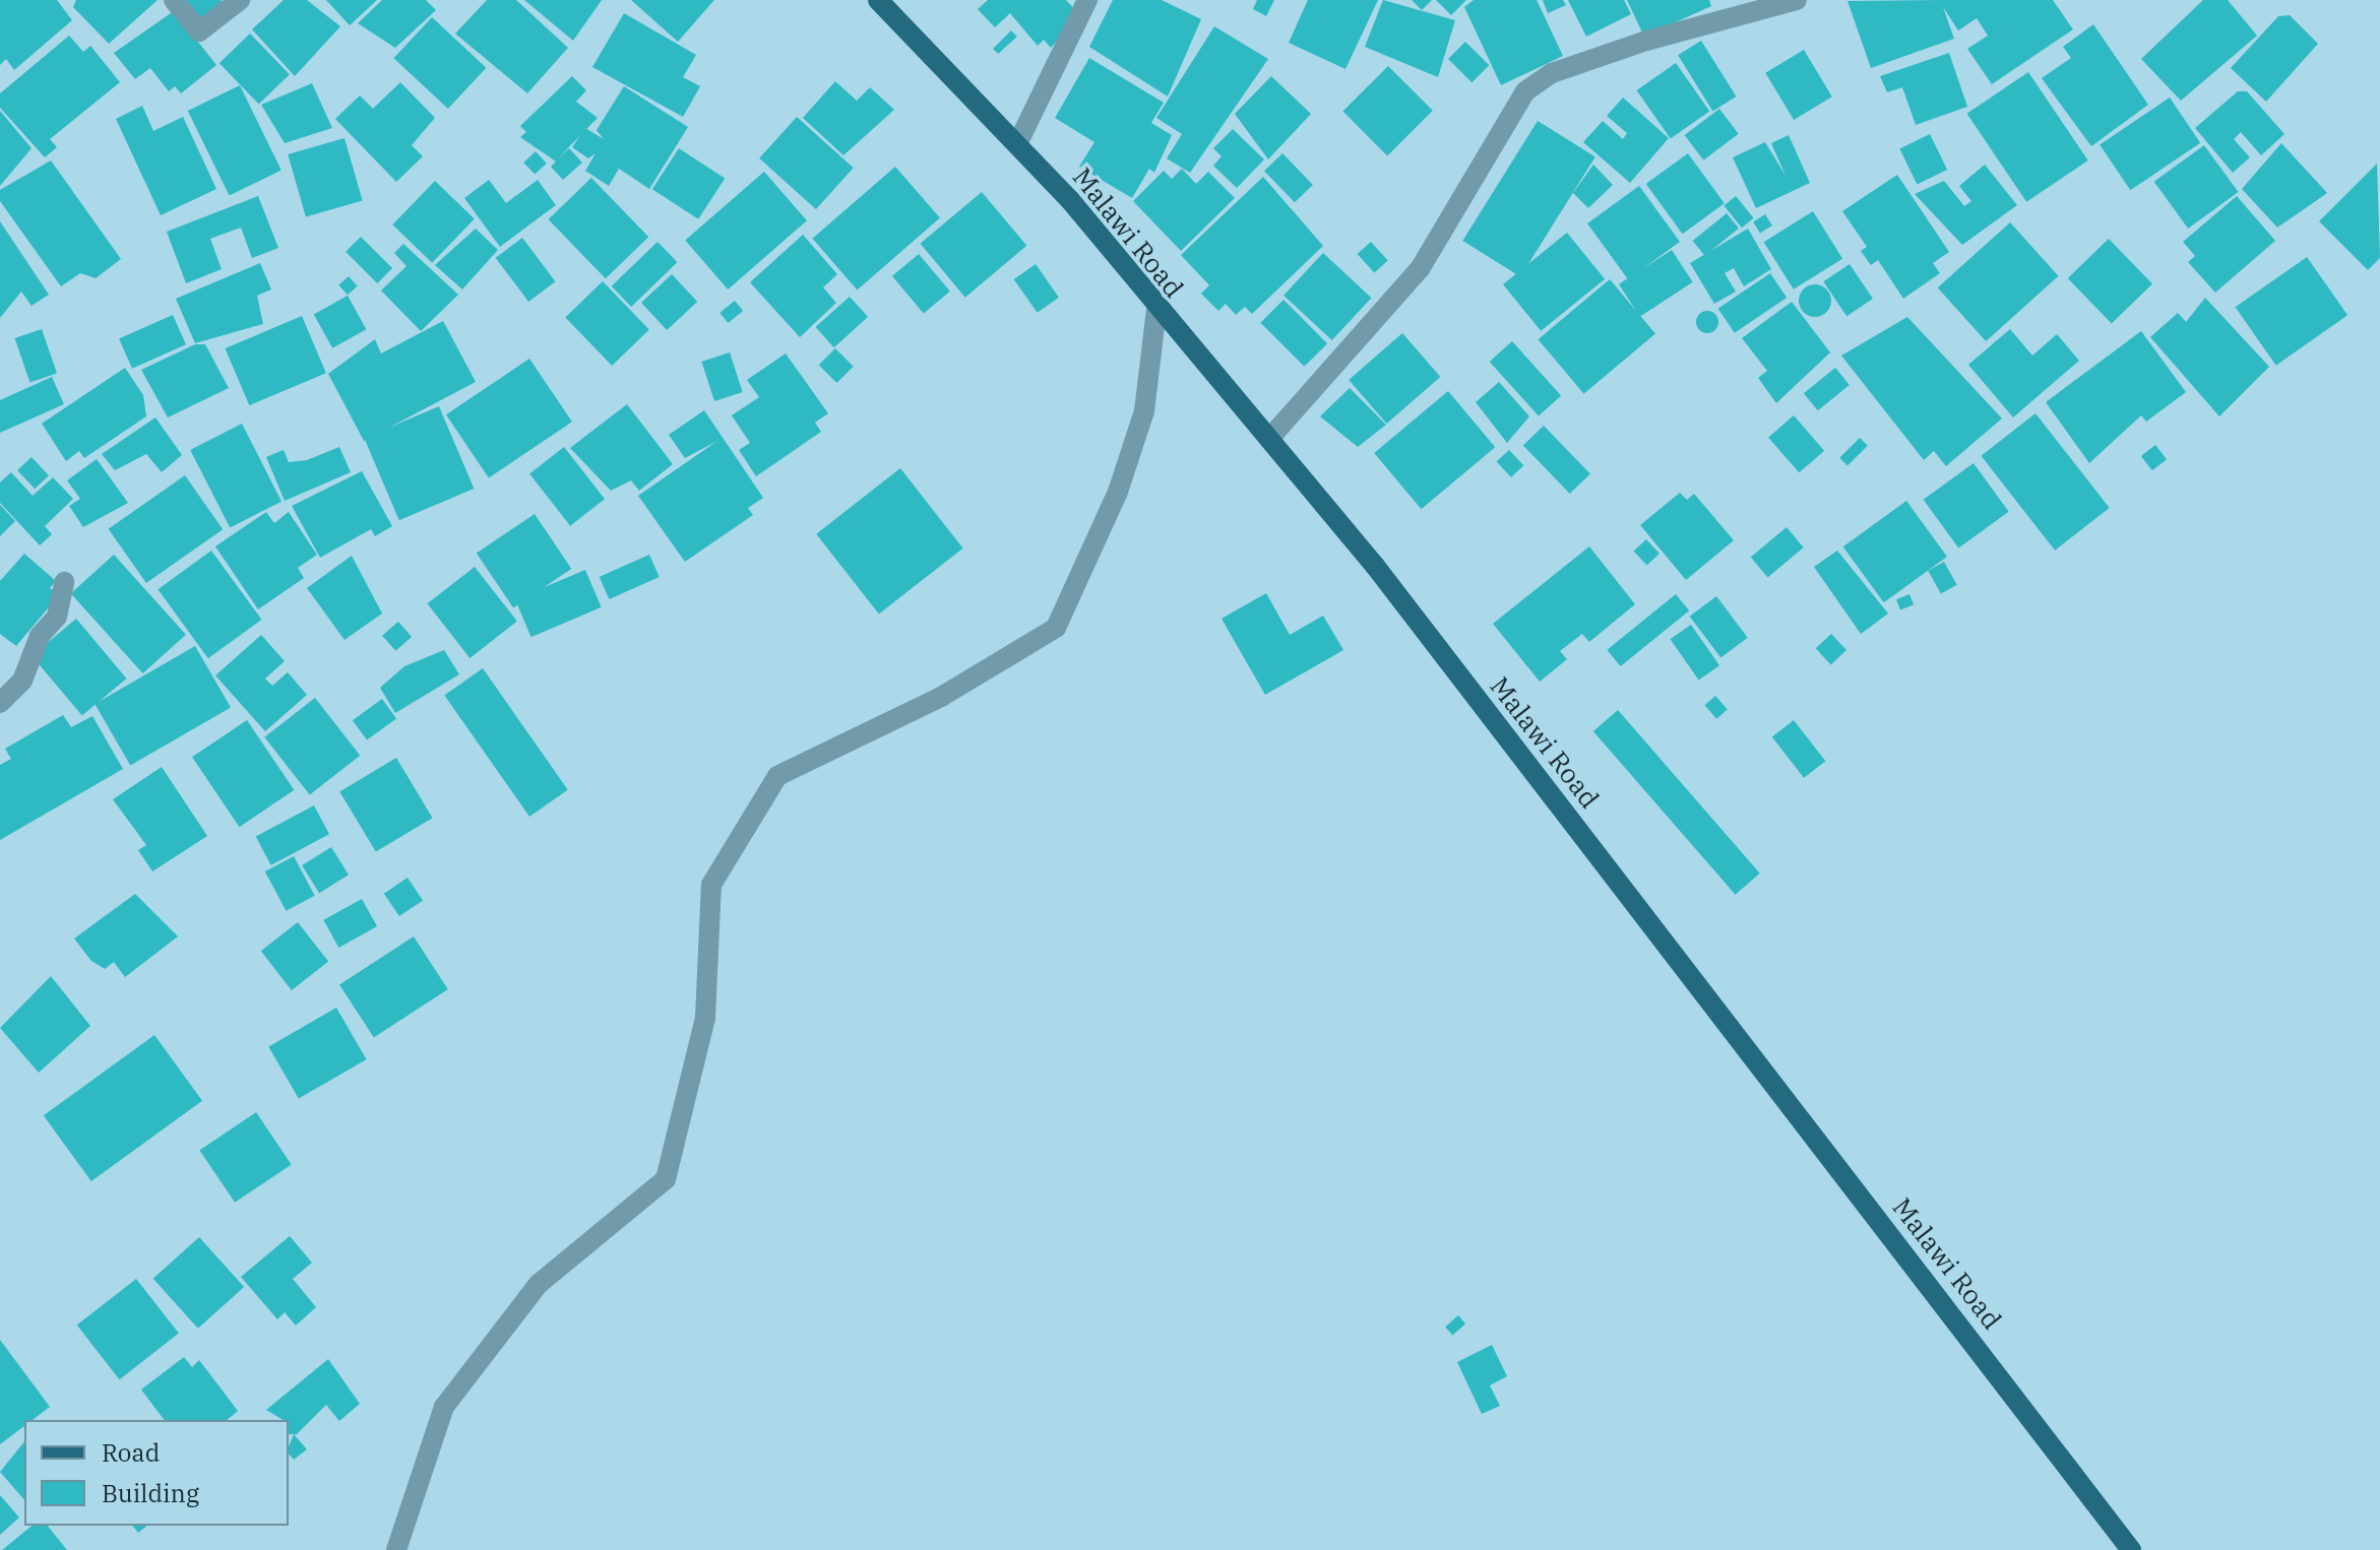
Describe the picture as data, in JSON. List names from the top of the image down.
{
  "streets": {
    "main road": ["Malawi Road"]
  },
  "legend": ["Road", "Building"]
}
